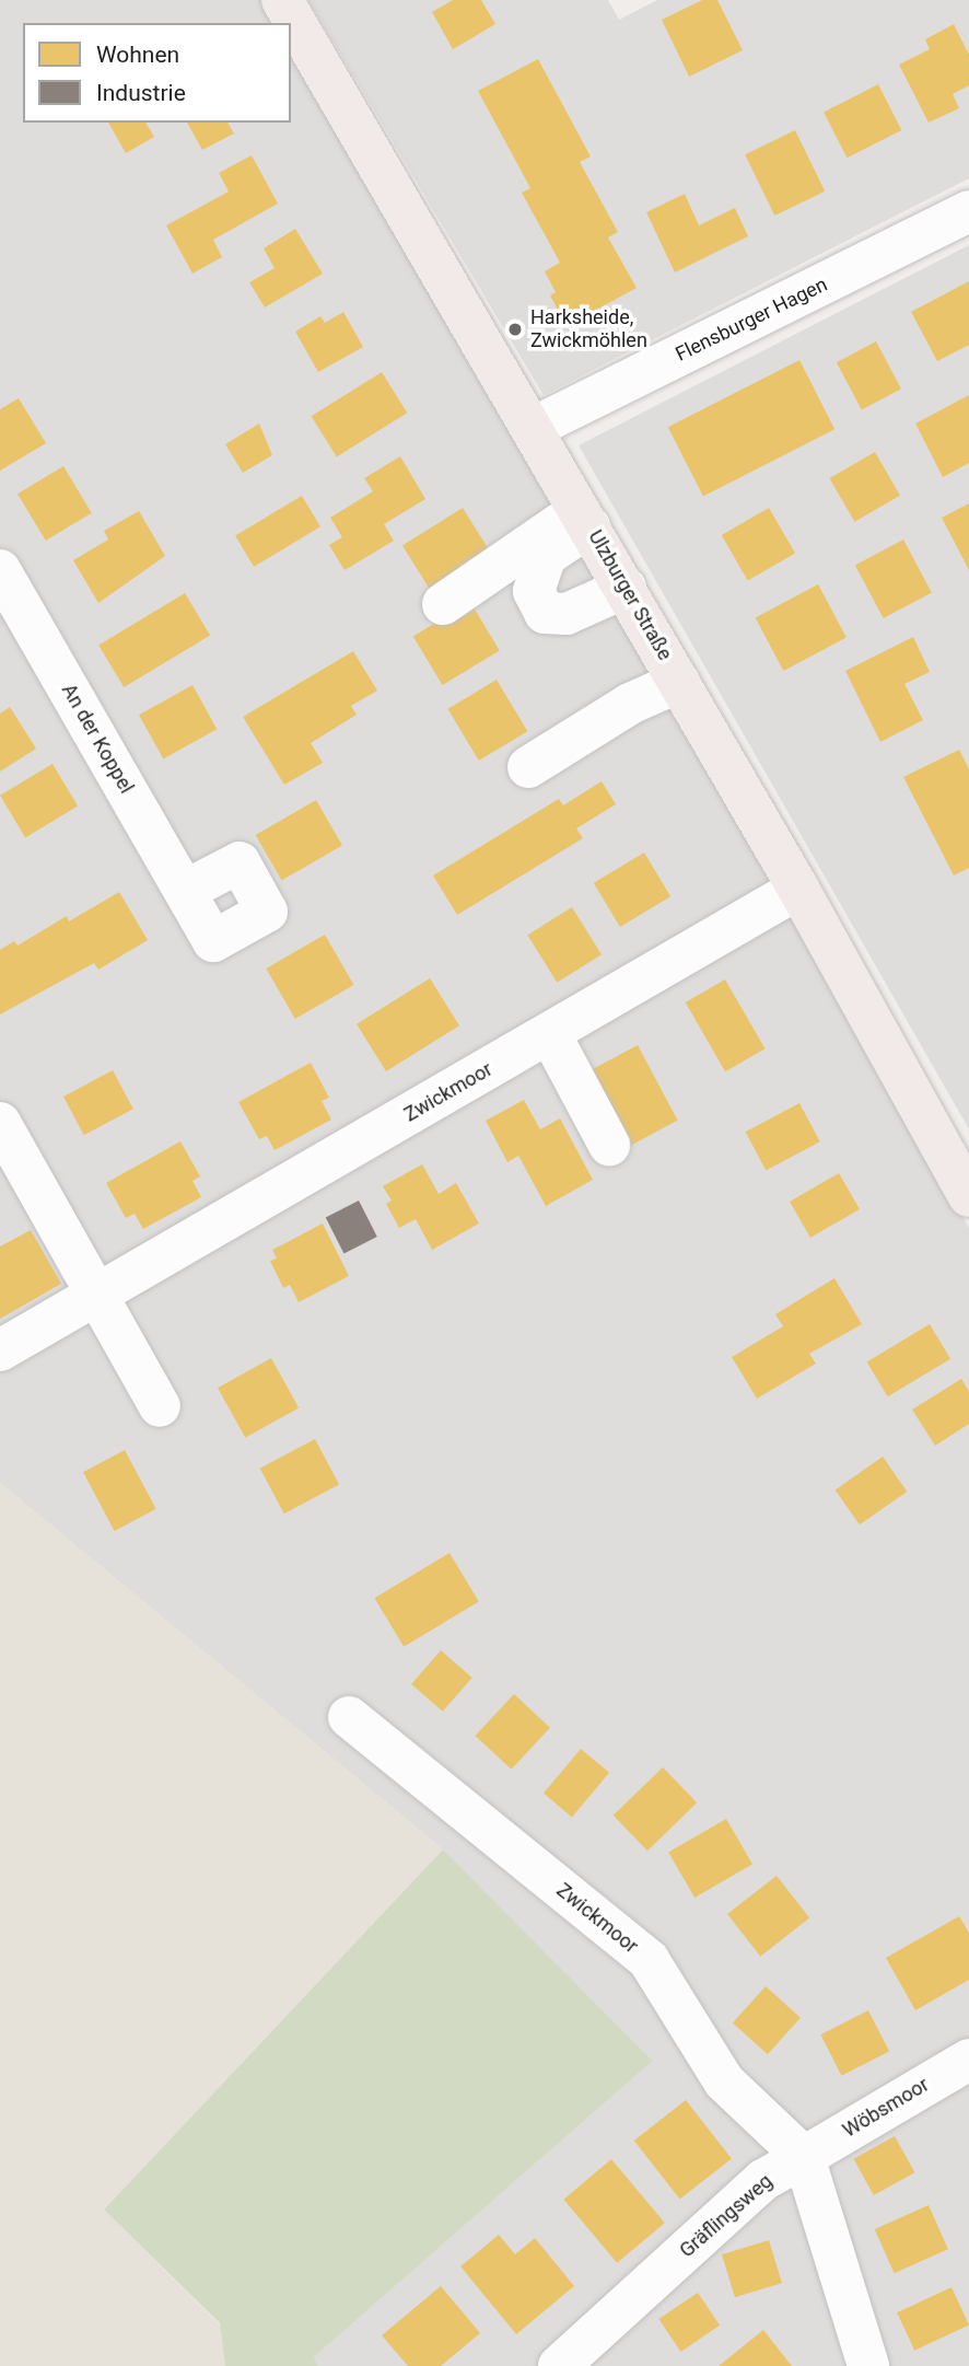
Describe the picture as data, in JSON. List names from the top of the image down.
{
  "streets": {
    "main road": ["Ulzburger Straße"],
    "street": [
      "Flensburger Hagen",
      "An der Koppel",
      "Zwickmoor",
      "Wöbsmoor",
      "Gräflingsweg"
    ]
  },
  "crossings": [
    ["Flensburger Hagen", "Ulzburger Straße"],
    ["Ulzburger Straße", "Zwickmoor"],
    ["Zwickmoor", "Wöbsmoor"],
    ["Zwickmoor", "Gräflingsweg"],
    ["Wöbsmoor", "Gräflingsweg"]
  ],
  "places": ["Harksheide, Zwickmöhlen"],
  "legend": ["Wohnen", "Industrie"]
}
